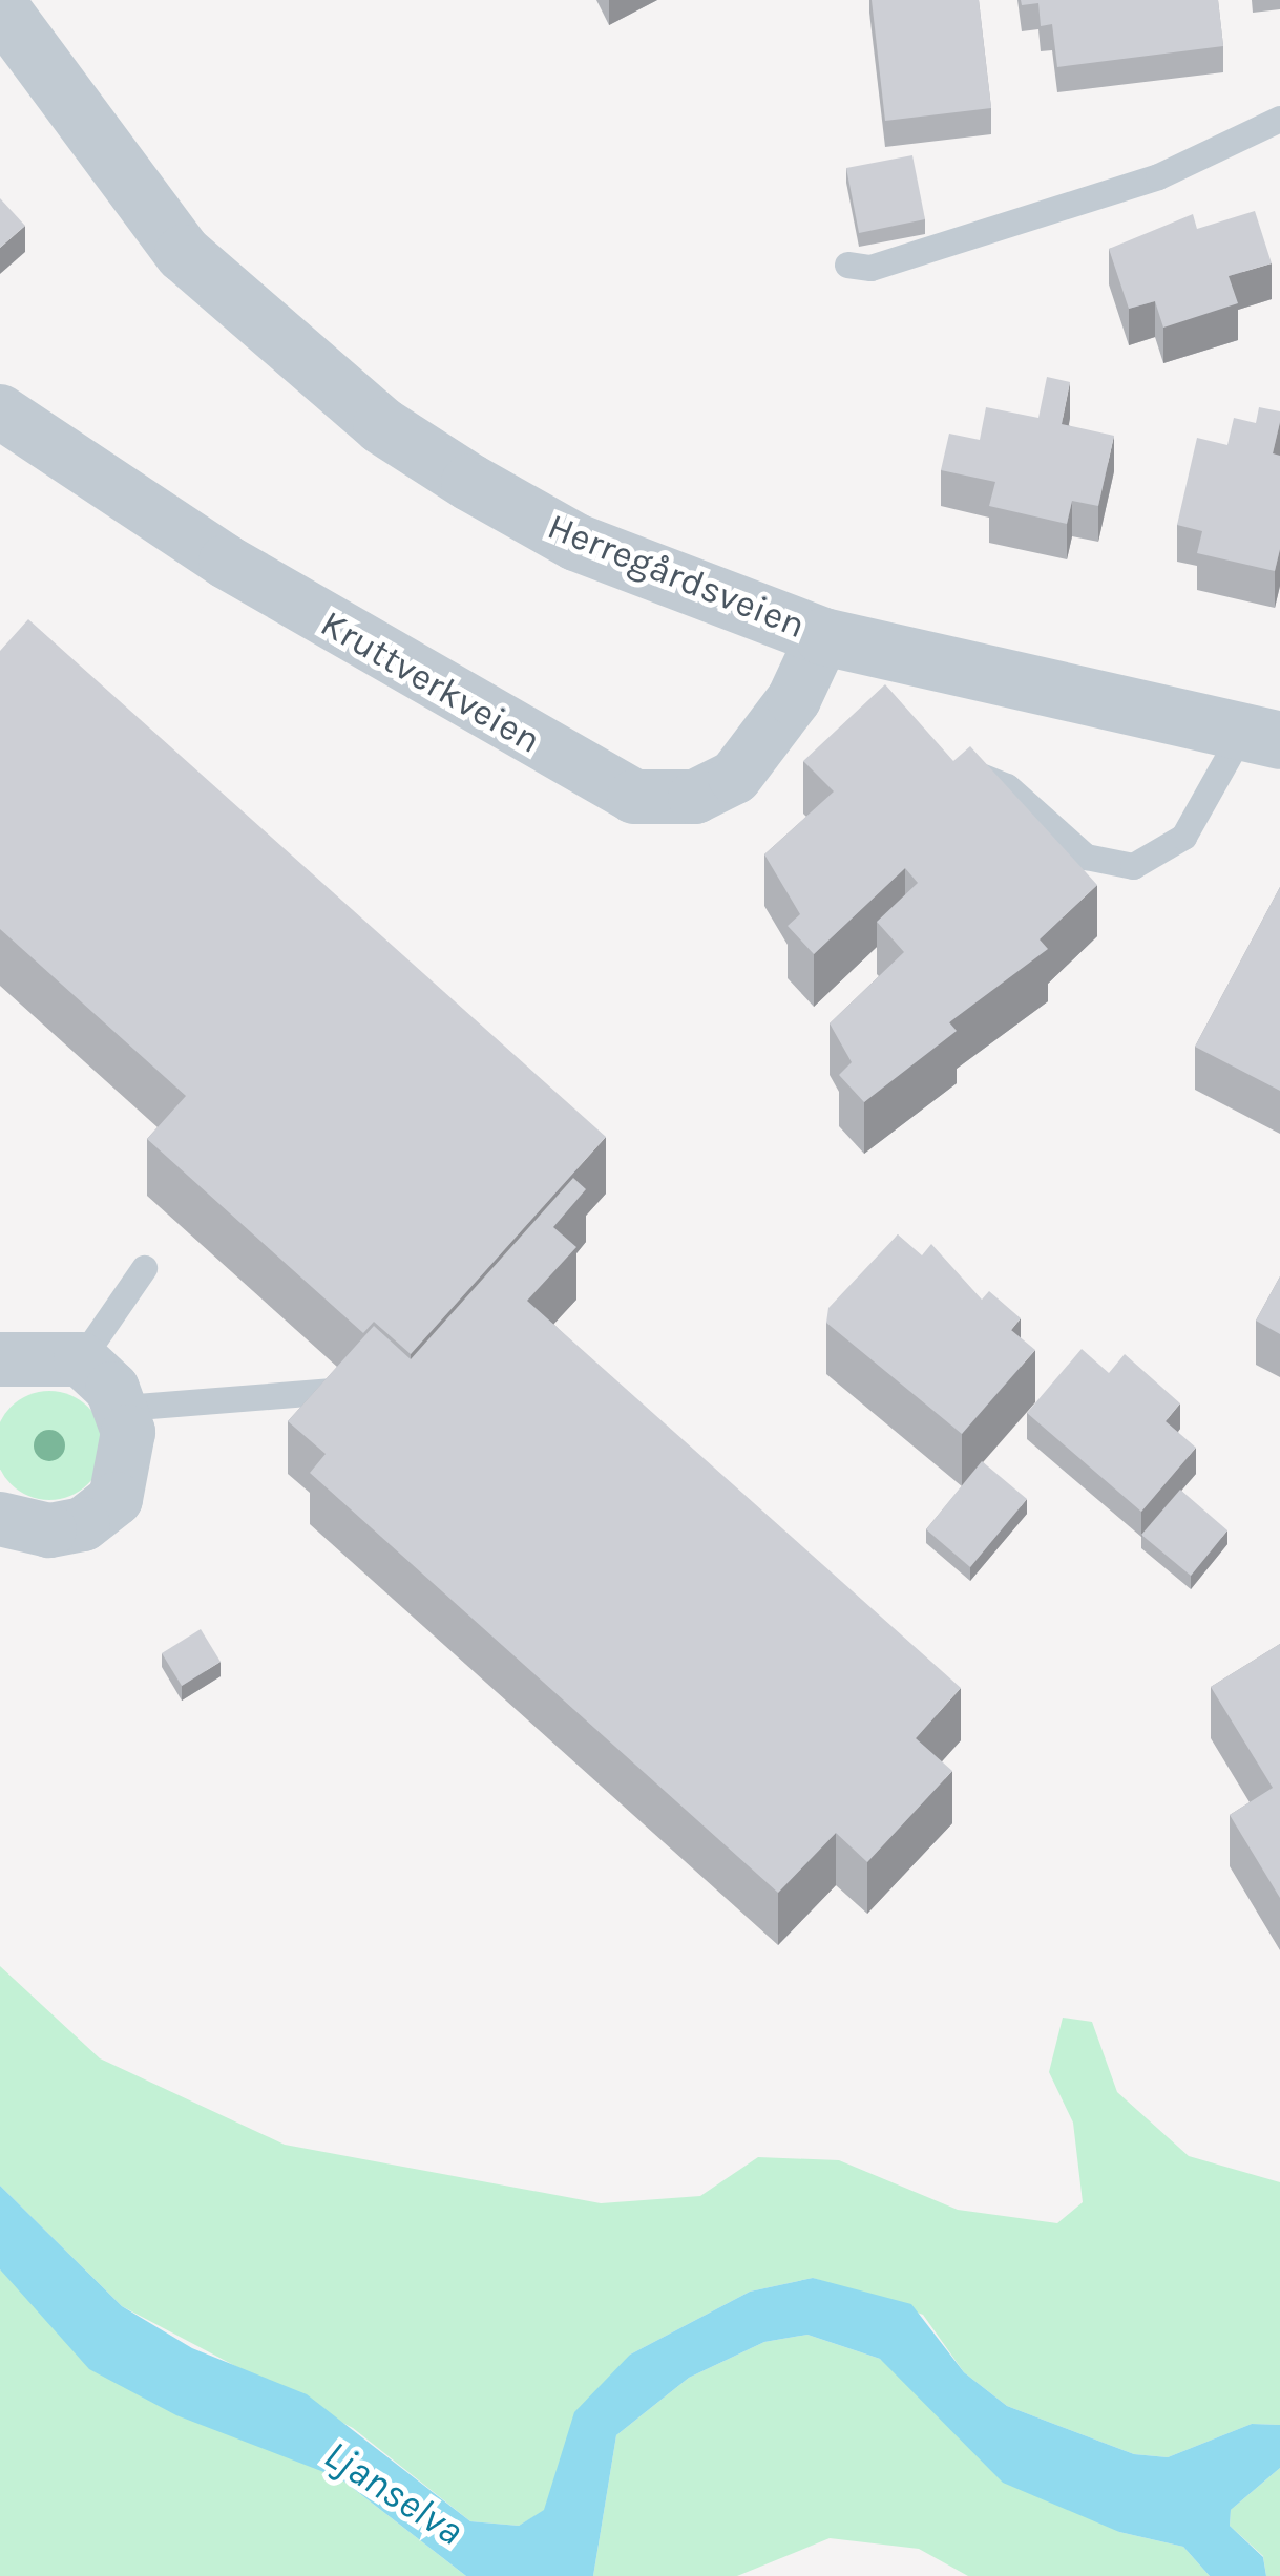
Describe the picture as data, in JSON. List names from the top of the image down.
{
  "streets": {
    "street": ["Herregårdsveien", "Kruttverkveien"]
  },
  "crossings": [
    ["Herregårdsveien", "Kruttverkveien"]
  ],
  "water": ["Ljanselva"]
}
